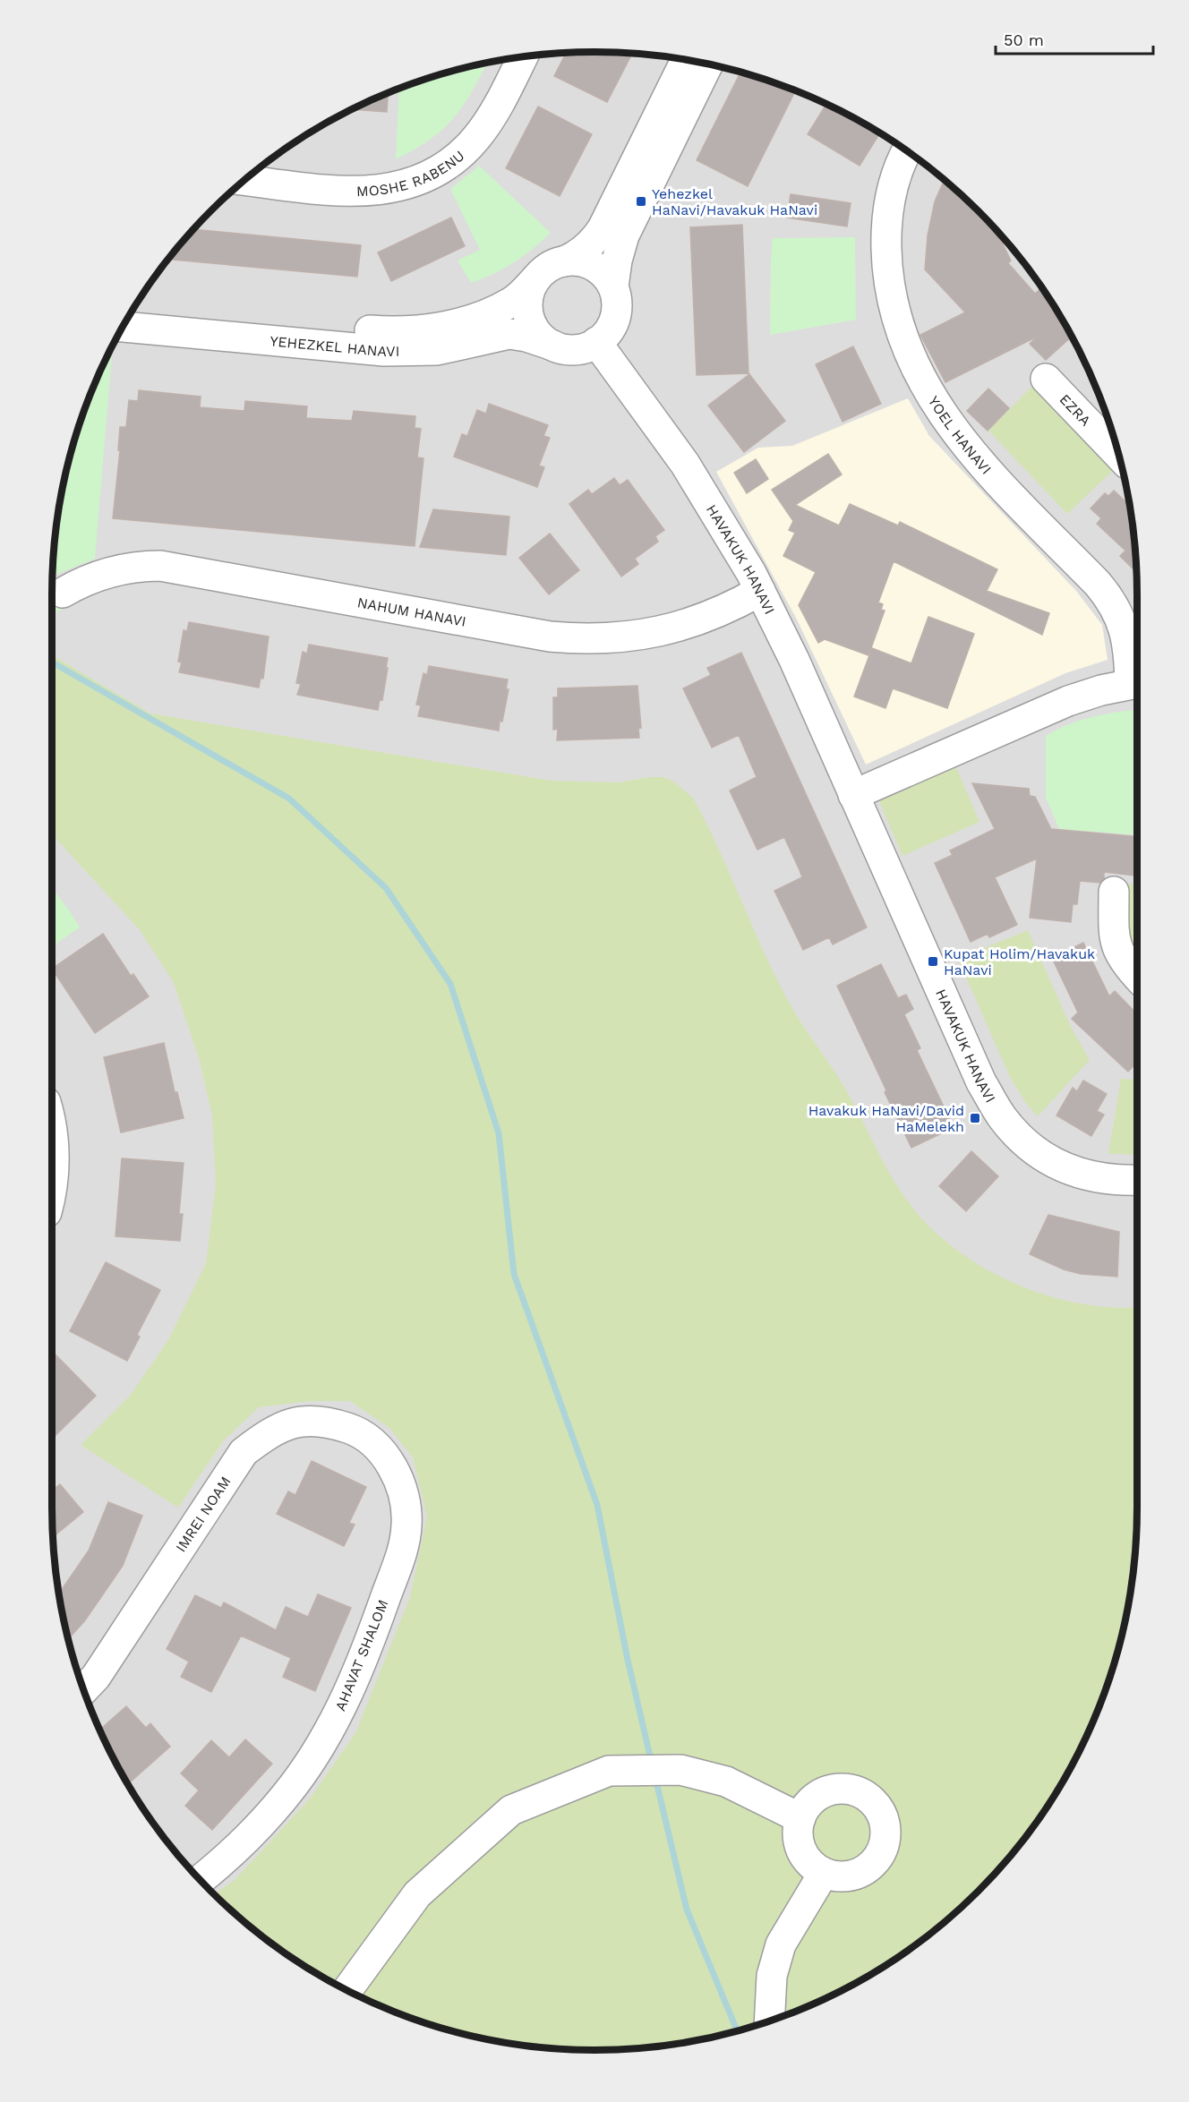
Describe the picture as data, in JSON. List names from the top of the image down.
{
  "streets": {
    "street": [
      "MOSHE RABENU",
      "YEHEZKEL HANAVI",
      "EZRA",
      "YOEL HANAVI",
      "HAVAKUK HANAVI",
      "NAHUM HANAVI",
      "IMREI NOAM",
      "AHAVAT SHALOM"
    ]
  },
  "crossings": [
    ["YEHEZKEL HANAVI", "HAVAKUK HANAVI"],
    ["HAVAKUK HANAVI", "NAHUM HANAVI"],
    ["IMREI NOAM", "AHAVAT SHALOM"]
  ],
  "places": {
    "transit": ["Yehezkel HaNavi/Havakuk HaNavi", "Kupat Holim/Havakuk HaNavi", "Havakuk HaNavi/David HaMelekh"]
  },
  "scale_bar": "50 m"
}
